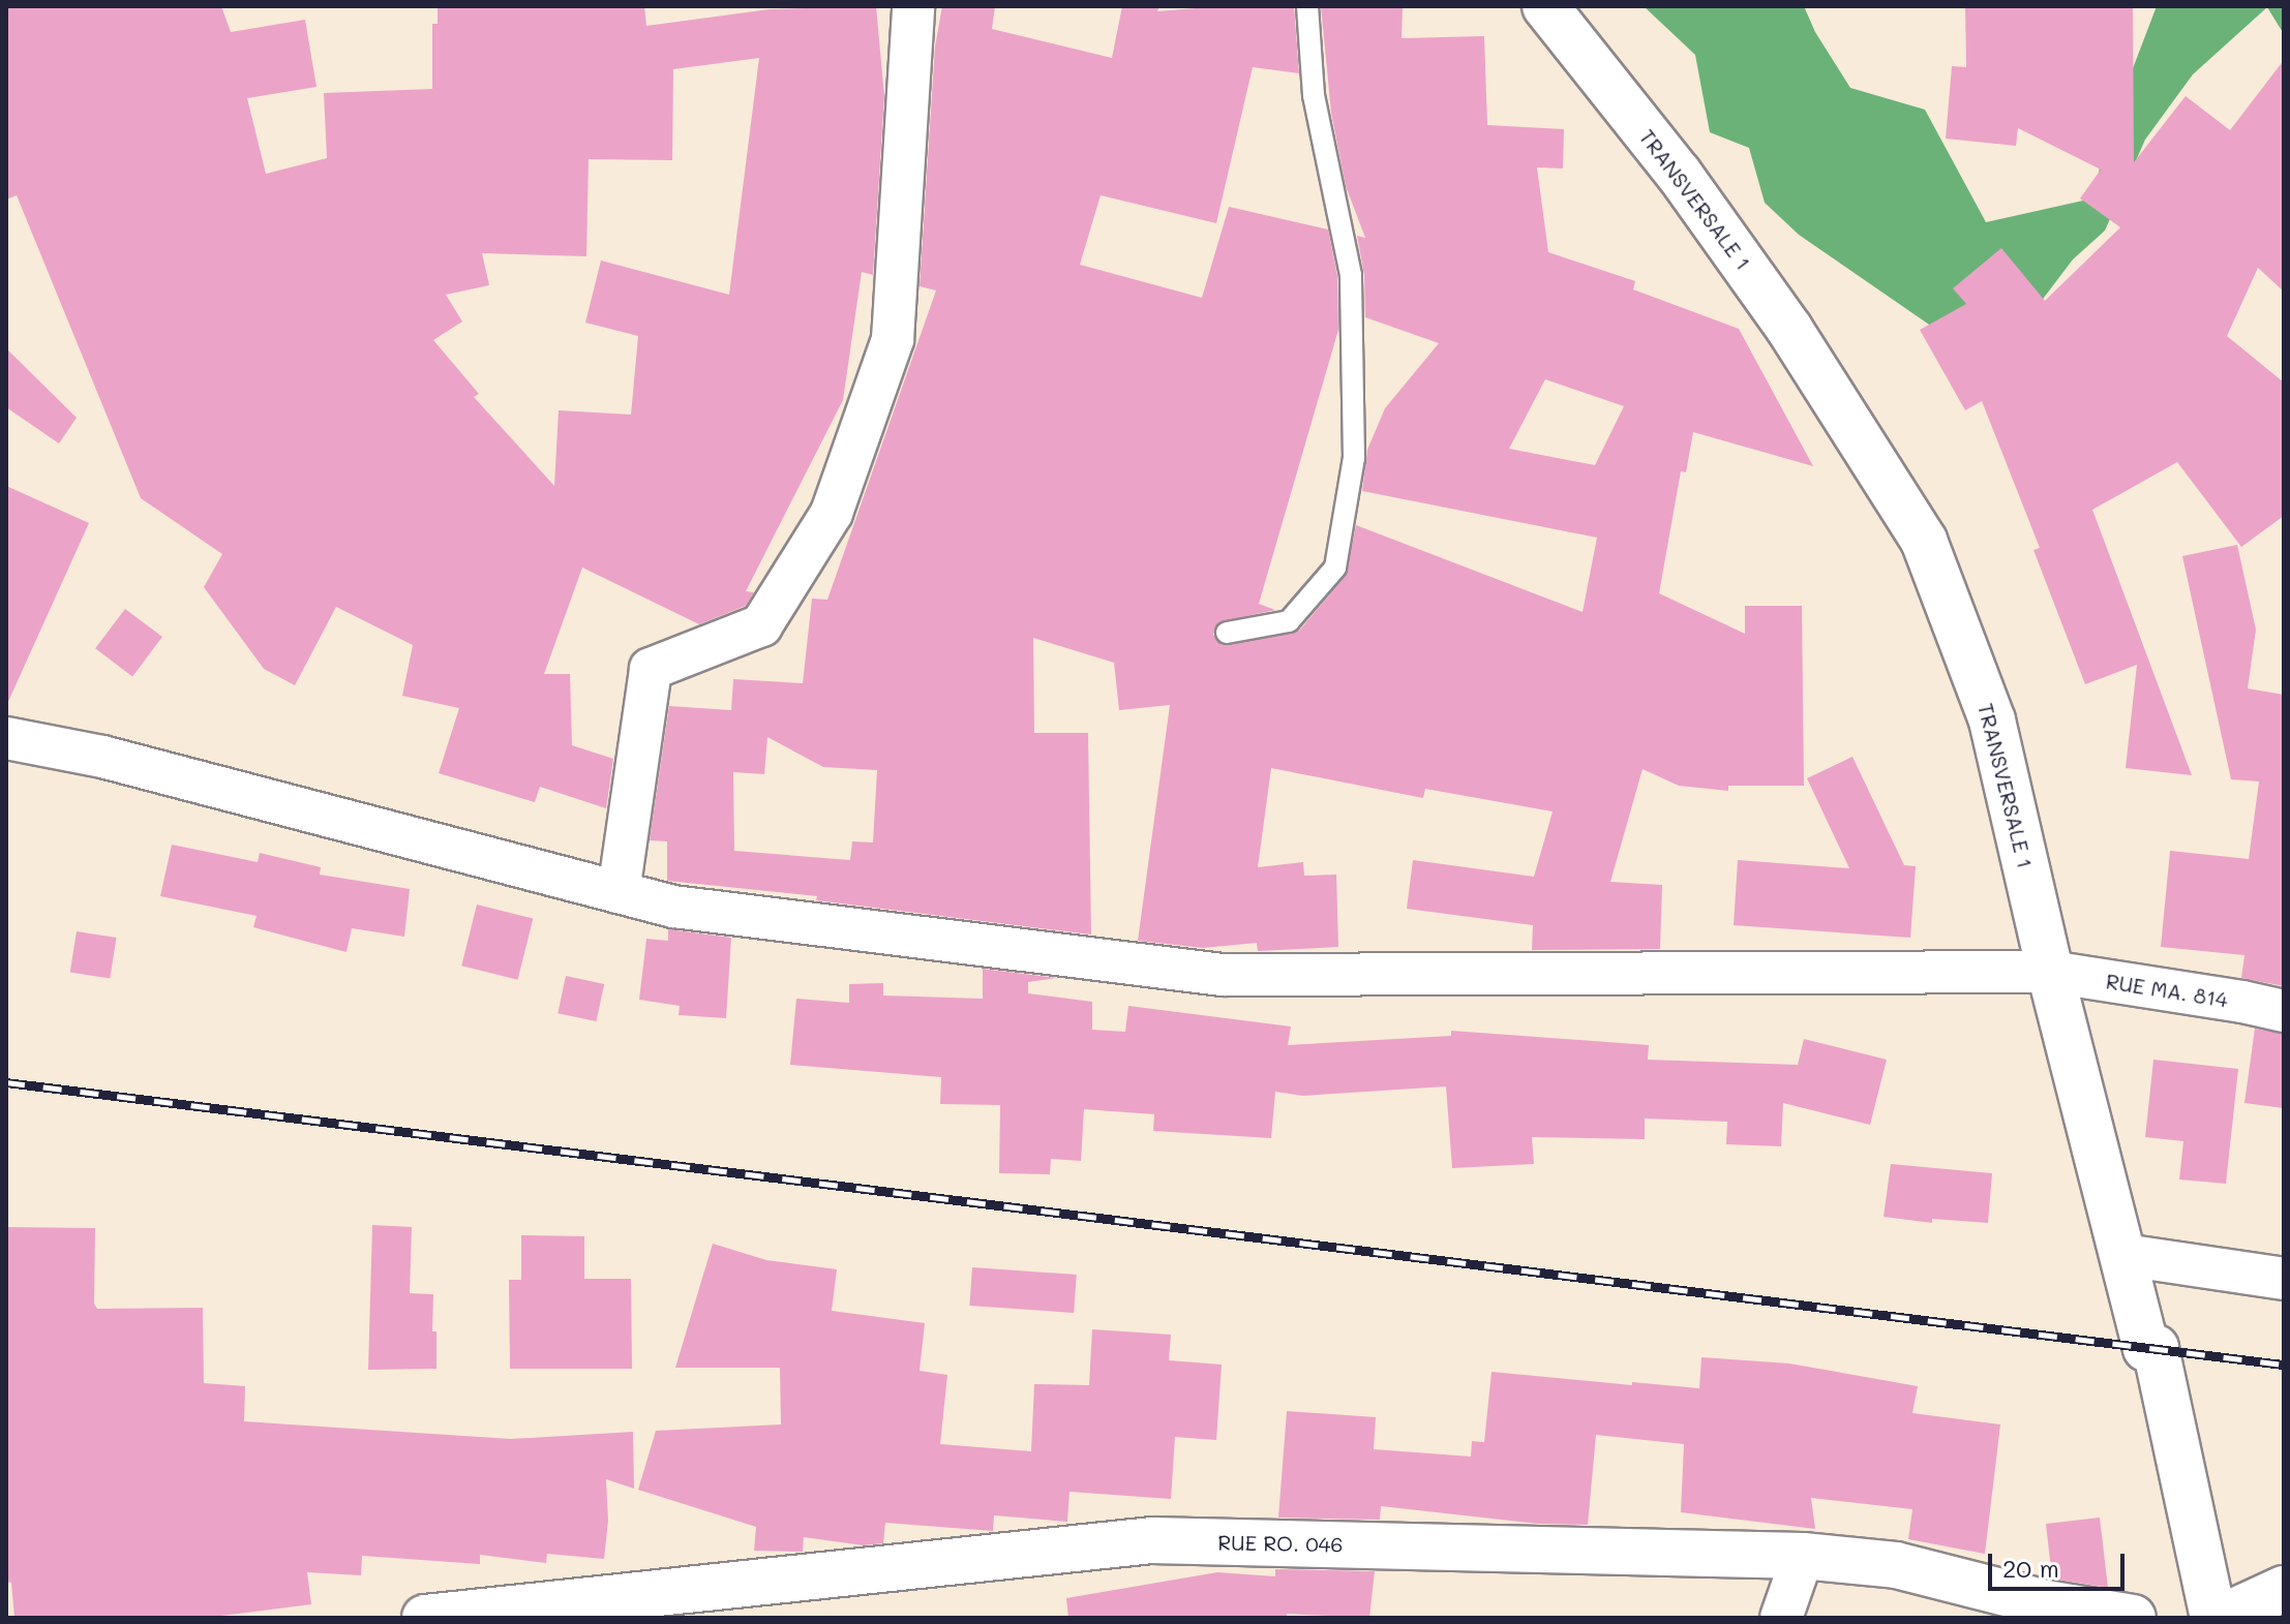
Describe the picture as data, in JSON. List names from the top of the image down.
{
  "streets": {
    "street": ["TRANSVERSALE 1", "RUE MA. 814", "RUE RO. 046"]
  },
  "crossings": [
    ["TRANSVERSALE 1", "RUE MA. 814"]
  ],
  "scale_bar": "20 m"
}
